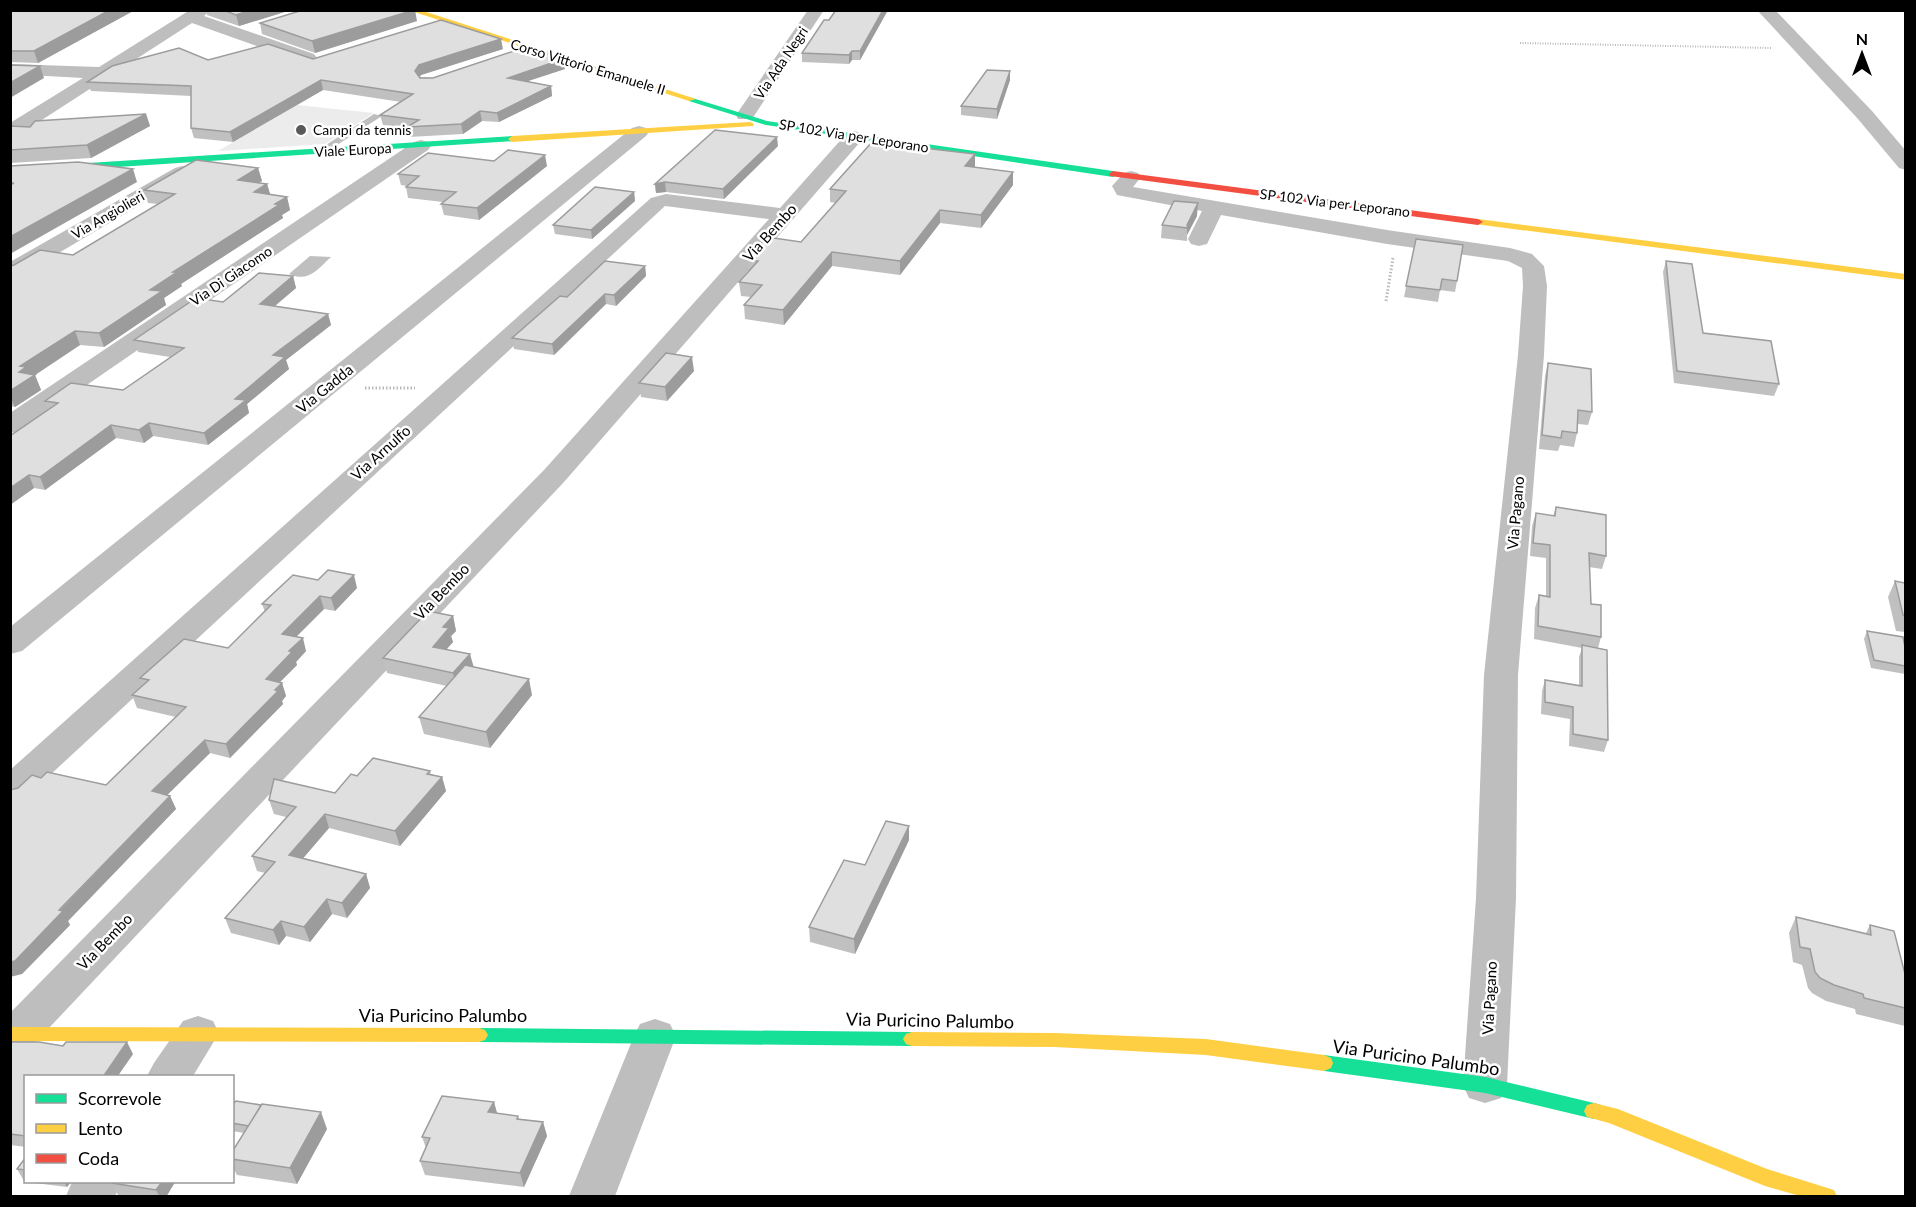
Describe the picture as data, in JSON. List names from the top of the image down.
{
  "streets": {
    "street": [
      "Via Ada Negri",
      "Corso Vittorio Emanuele II",
      "SP 102 Via per Leporano",
      "Viale Europa",
      "Via Angiolieri",
      "Via Bembo",
      "Via Di Giacomo",
      "Via Gadda",
      "Via Arnulfo",
      "Via Pagano",
      "Via Puricino Palumbo"
    ]
  },
  "crossings": [
    ["Via Ada Negri", "Corso Vittorio Emanuele II"],
    ["Corso Vittorio Emanuele II", "SP 102 Via per Leporano"],
    ["Corso Vittorio Emanuele II", "Viale Europa"],
    ["SP 102 Via per Leporano", "Viale Europa"],
    ["SP 102 Via per Leporano", "Via Bembo"],
    ["SP 102 Via per Leporano", "Via Pagano"],
    ["Viale Europa", "Via Angiolieri"],
    ["Viale Europa", "Via Di Giacomo"],
    ["Viale Europa", "Via Gadda"],
    ["Via Bembo", "Via Arnulfo"],
    ["Via Bembo", "Via Puricino Palumbo"],
    ["Via Pagano", "Via Puricino Palumbo"]
  ],
  "places": ["Campi da tennis"],
  "legend": ["Scorrevole", "Lento", "Coda"],
  "north": "top"
}
